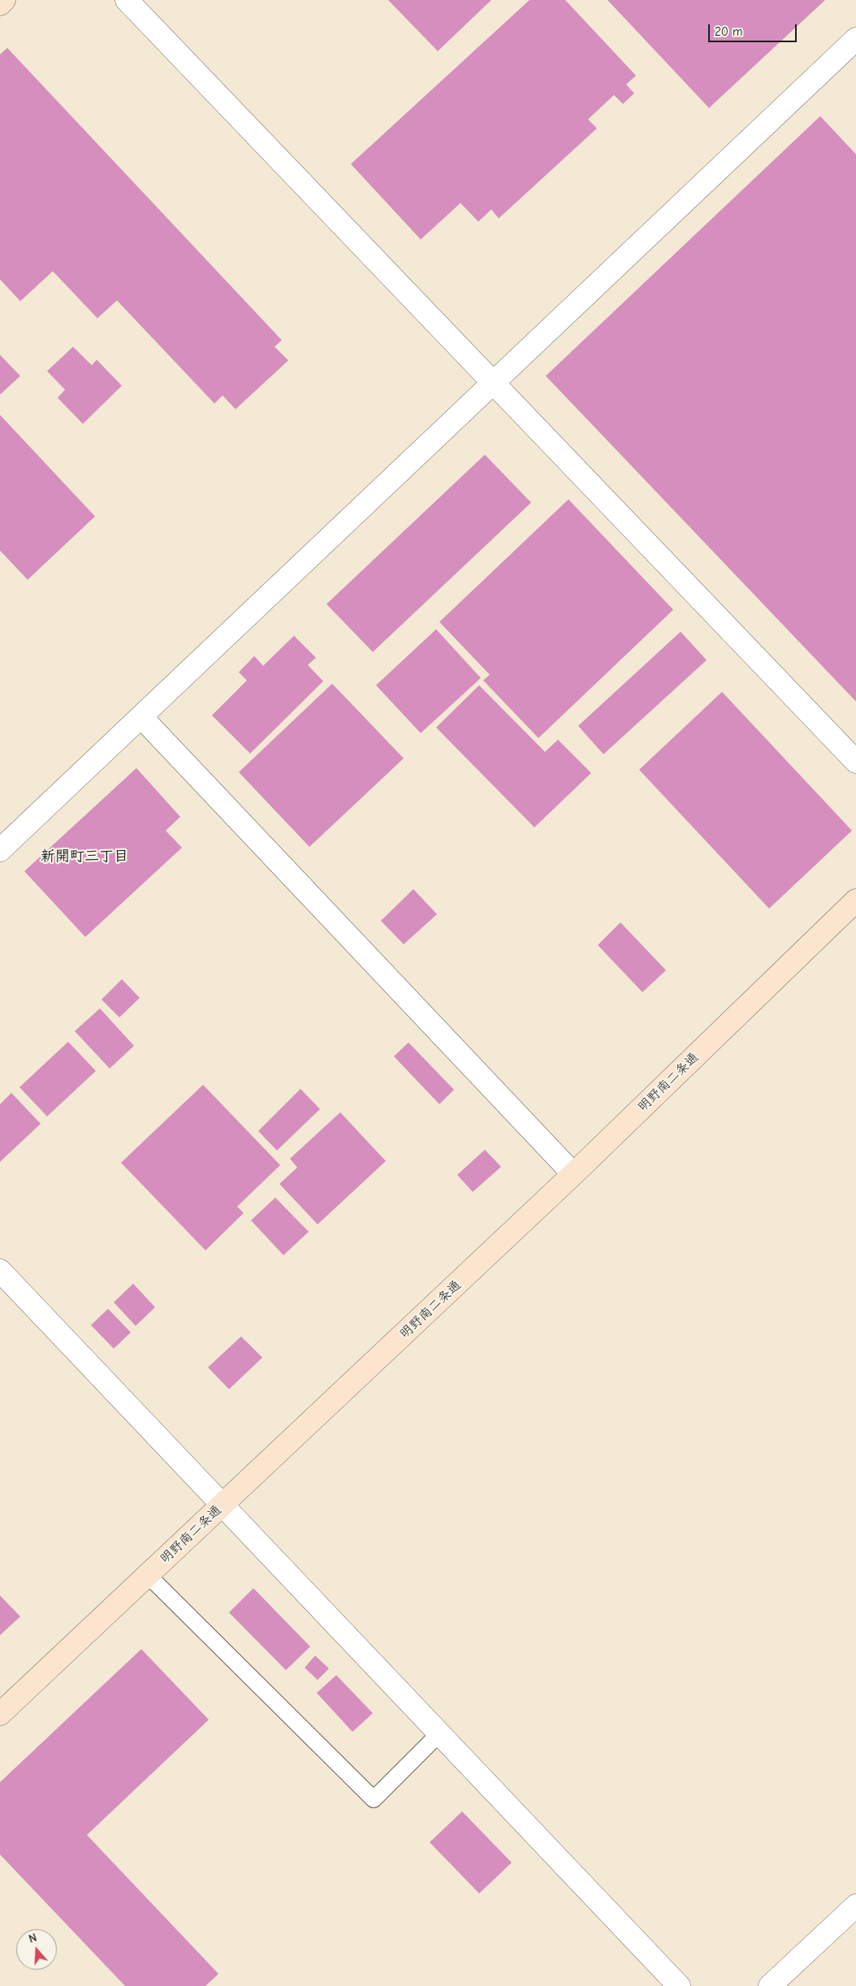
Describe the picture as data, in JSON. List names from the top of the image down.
{
  "streets": {
    "street": ["明野南二条通"]
  },
  "districts": ["新開町三丁目"],
  "scale_bar": "20 m",
  "north": "top"
}
